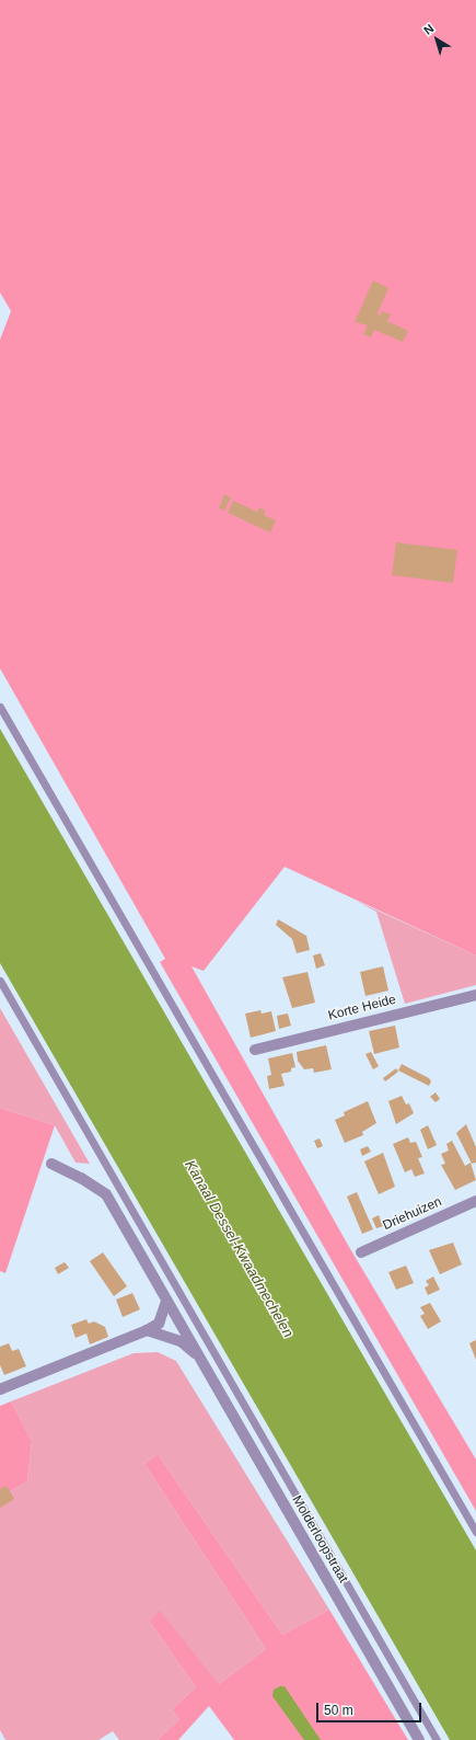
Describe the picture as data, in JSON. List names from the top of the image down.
{
  "streets": {
    "street": ["Korte Heide", "Driehuizen", "Molderloopstraat"]
  },
  "water": ["Kanaal Dessel-Kwaadmechelen"],
  "scale_bar": "50 m",
  "north": "top left"
}
